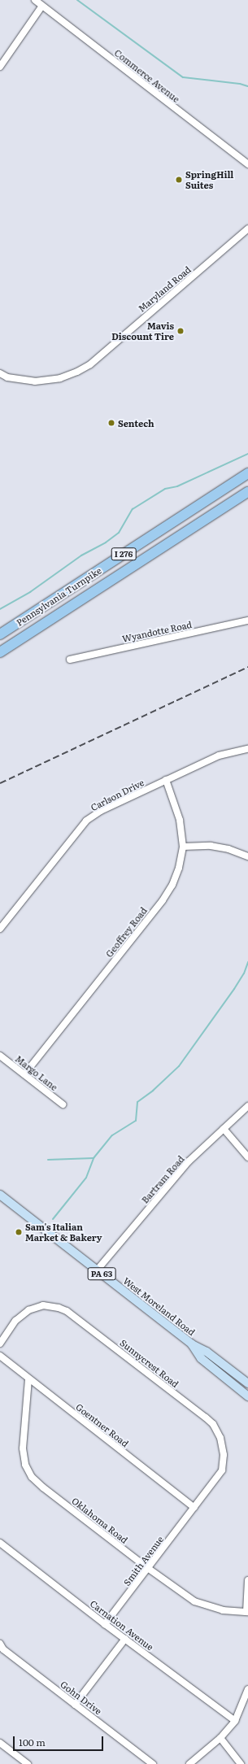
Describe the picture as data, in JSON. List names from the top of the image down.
{
  "streets": {
    "highway": ["I 276", "Pennsylvania Turnpike"],
    "main road": ["PA 63", "West Moreland Road"],
    "street": [
      "Commerce Avenue",
      "Maryland Road",
      "Wyandotte Road",
      "Carlson Drive",
      "Geoffrey Road",
      "Margo Lane",
      "Bartram Road",
      "Sunnycrest Road",
      "Goentner Road",
      "Oklahoma Road",
      "Smith Avenue",
      "Carnation Avenue",
      "Gohn Drive"
    ]
  },
  "crossings": [
    ["Carlson Drive", "Geoffrey Road"],
    ["Geoffrey Road", "Margo Lane"],
    ["Bartram Road", "West Moreland Road"],
    ["Sunnycrest Road", "Goentner Road"],
    ["Sunnycrest Road", "Smith Avenue"],
    ["Goentner Road", "Oklahoma Road"],
    ["Goentner Road", "Smith Avenue"],
    ["Oklahoma Road", "Smith Avenue"],
    ["Smith Avenue", "Carnation Avenue"]
  ],
  "places": [
    "SpringHill Suites",
    "Mavis Discount Tire",
    "Sentech",
    "Sam's Italian Market & Bakery"
  ],
  "scale_bar": "100 m"
}
